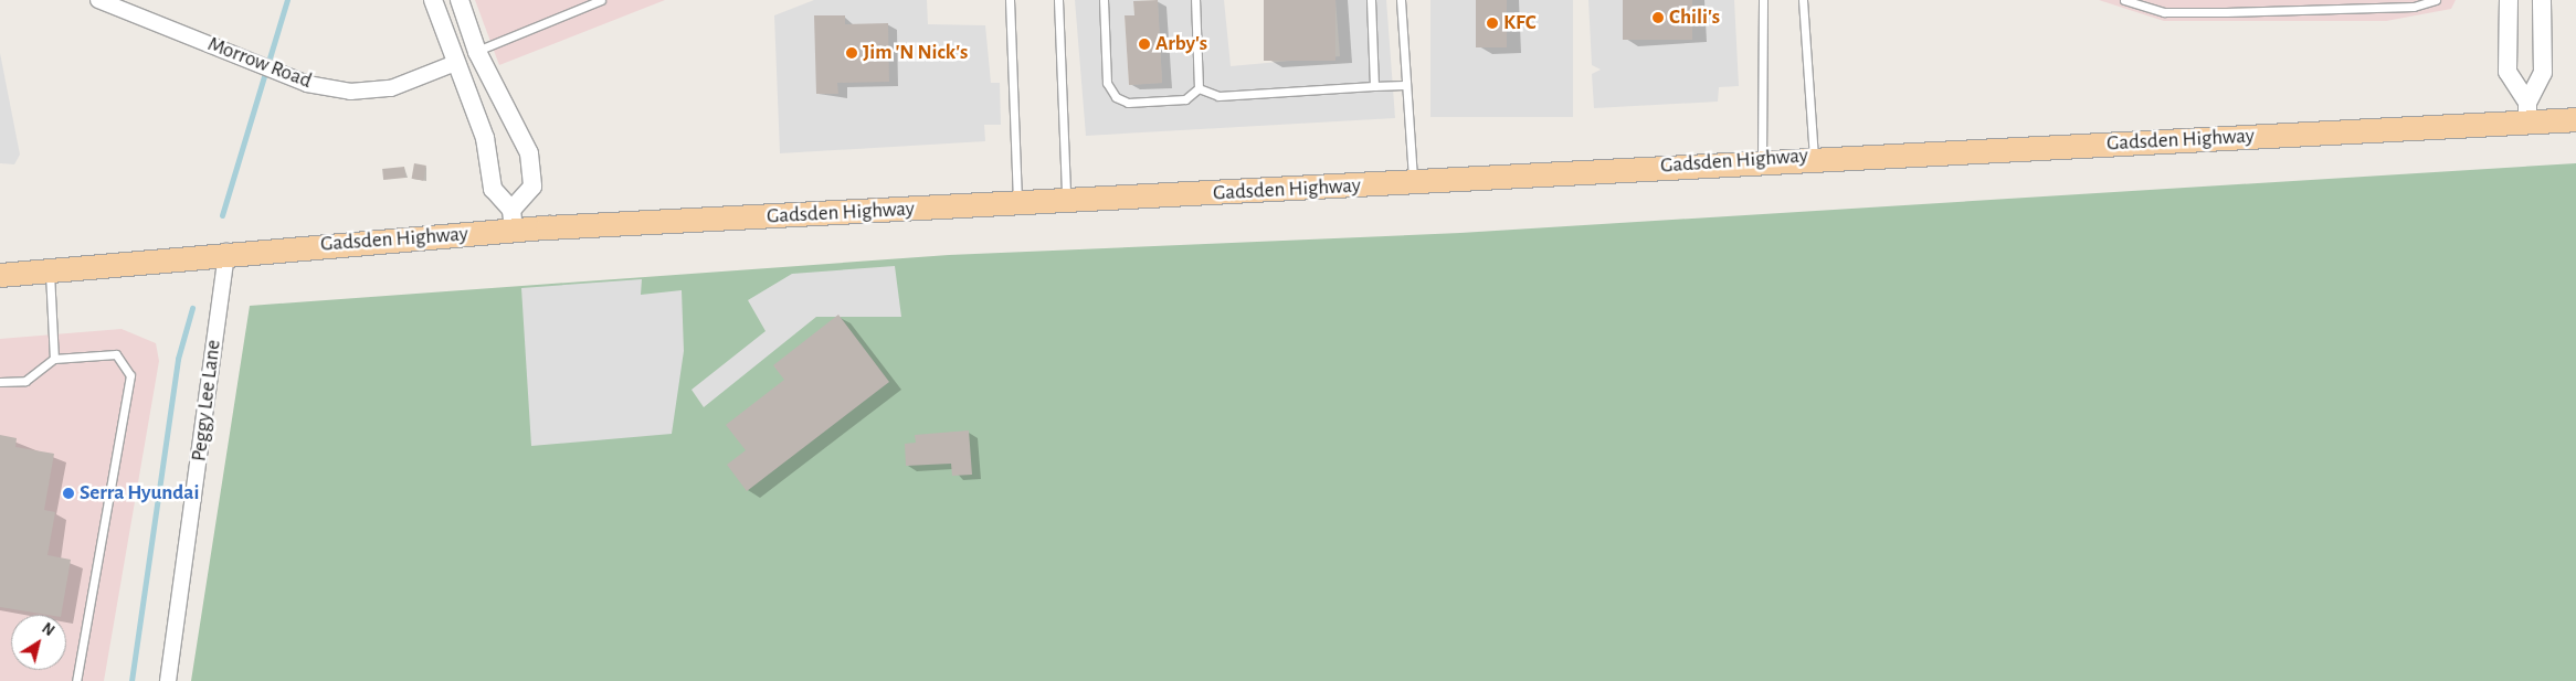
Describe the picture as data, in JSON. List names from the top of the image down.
{
  "streets": {
    "main road": ["Gadsden Highway"],
    "street": ["Morrow Road", "Peggy Lee Lane"]
  },
  "crossings": [
    ["Gadsden Highway", "Peggy Lee Lane"]
  ],
  "places": [
    "Chili's",
    "KFC",
    "Arby's",
    "Jim 'N Nick's",
    "Serra Hyundai"
  ],
  "north": "top right"
}
